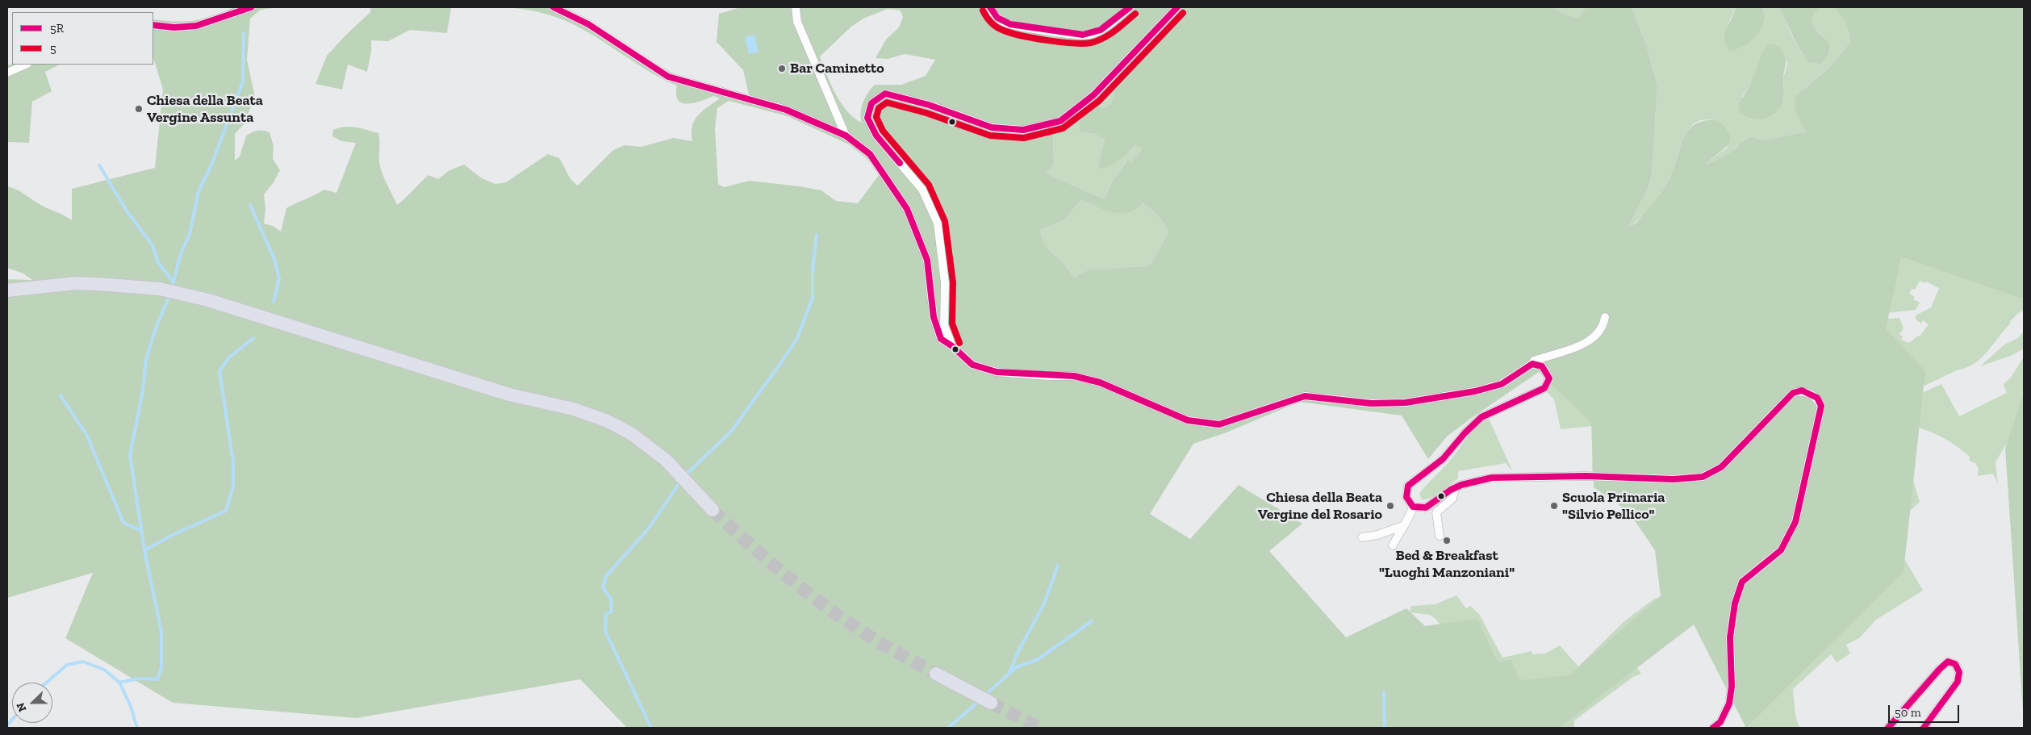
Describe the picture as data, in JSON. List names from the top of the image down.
{
  "places": [
    "Bar Caminetto",
    "Chiesa della Beata Vergine Assunta",
    "Chiesa della Beata Vergine del Rosario",
    "Scuola Primaria \"Silvio Pellico\"",
    "Bed & Breakfast \"Luoghi Manzoniani\""
  ],
  "lines": ["transit line 5R", "transit line 5"],
  "legend": ["5R", "5"],
  "scale_bar": "50 m",
  "north": "left"
}
